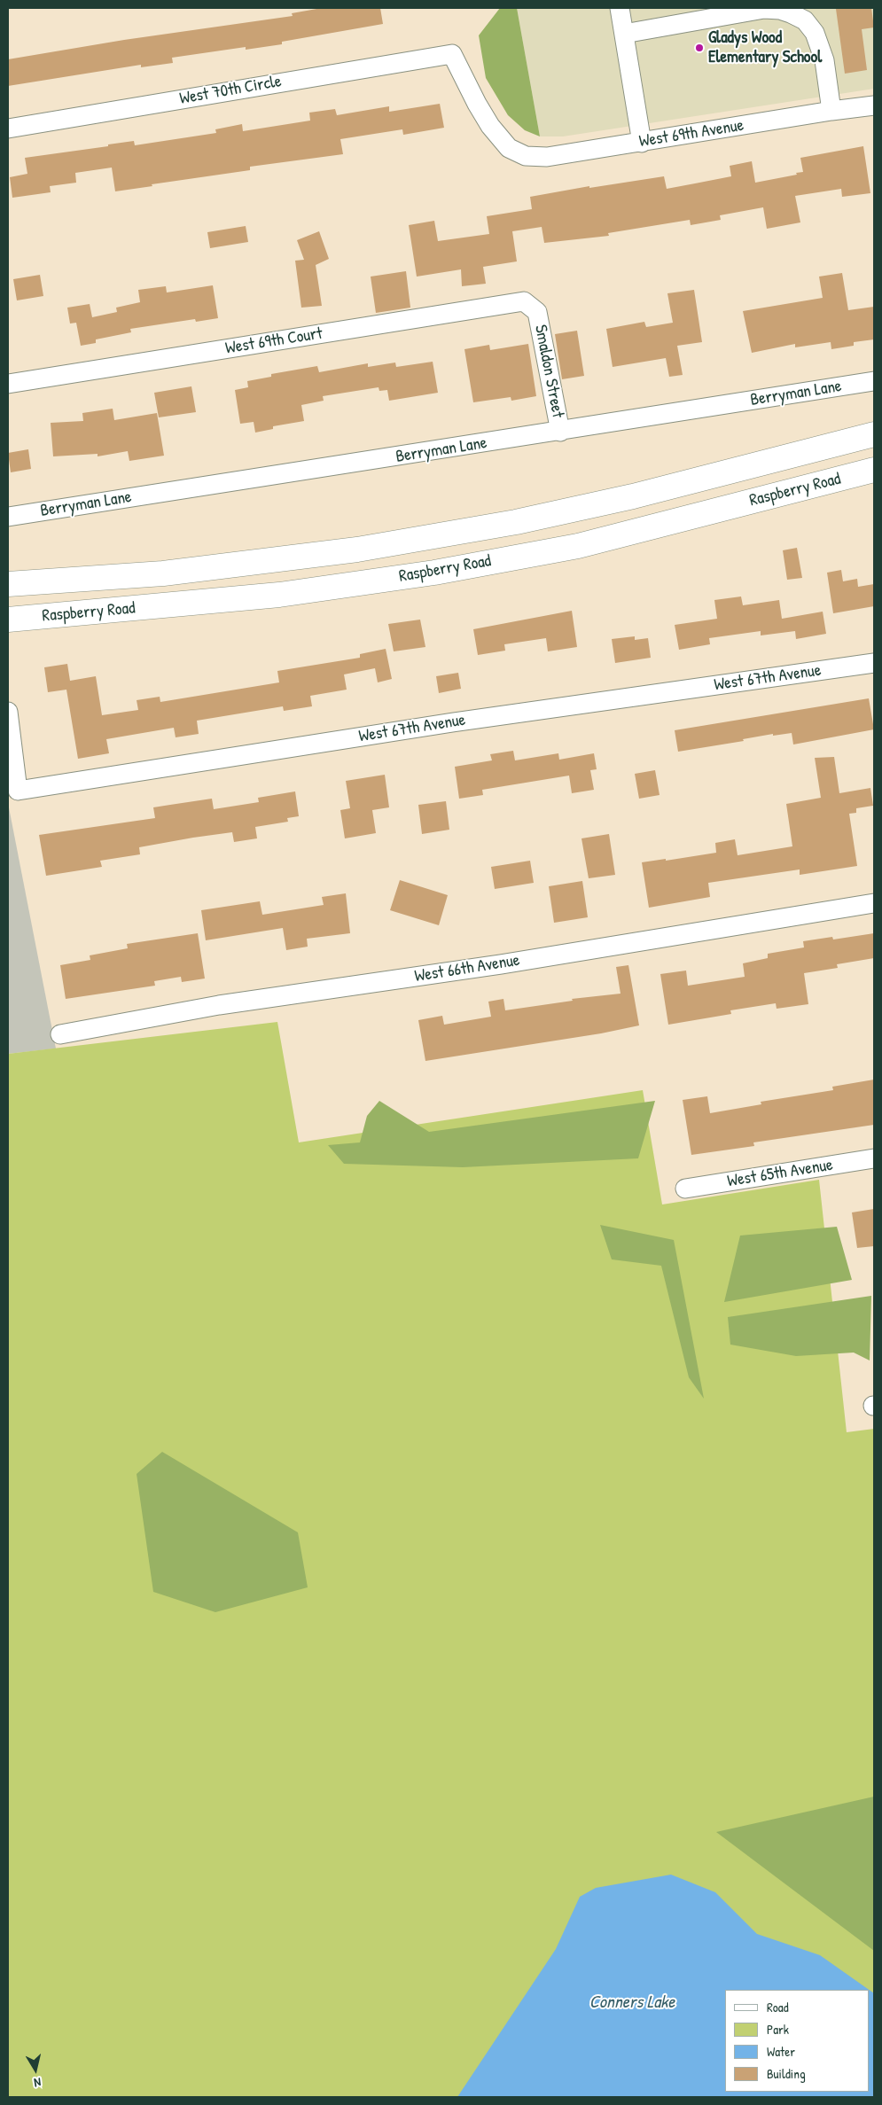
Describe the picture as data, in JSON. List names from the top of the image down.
{
  "streets": {
    "main road": ["Raspberry Road"],
    "street": [
      "West 70th Circle",
      "West 69th Avenue",
      "West 69th Court",
      "Smaldon Street",
      "Berryman Lane",
      "West 67th Avenue",
      "West 66th Avenue",
      "West 65th Avenue"
    ]
  },
  "crossings": [
    ["West 70th Circle", "West 69th Avenue"],
    ["West 69th Court", "Smaldon Street"],
    ["Smaldon Street", "Berryman Lane"]
  ],
  "water": ["Conners Lake"],
  "places": ["Gladys Wood Elementary School"],
  "legend": [
    "Road",
    "Park",
    "Water",
    "Building"
  ],
  "north": "bottom"
}
